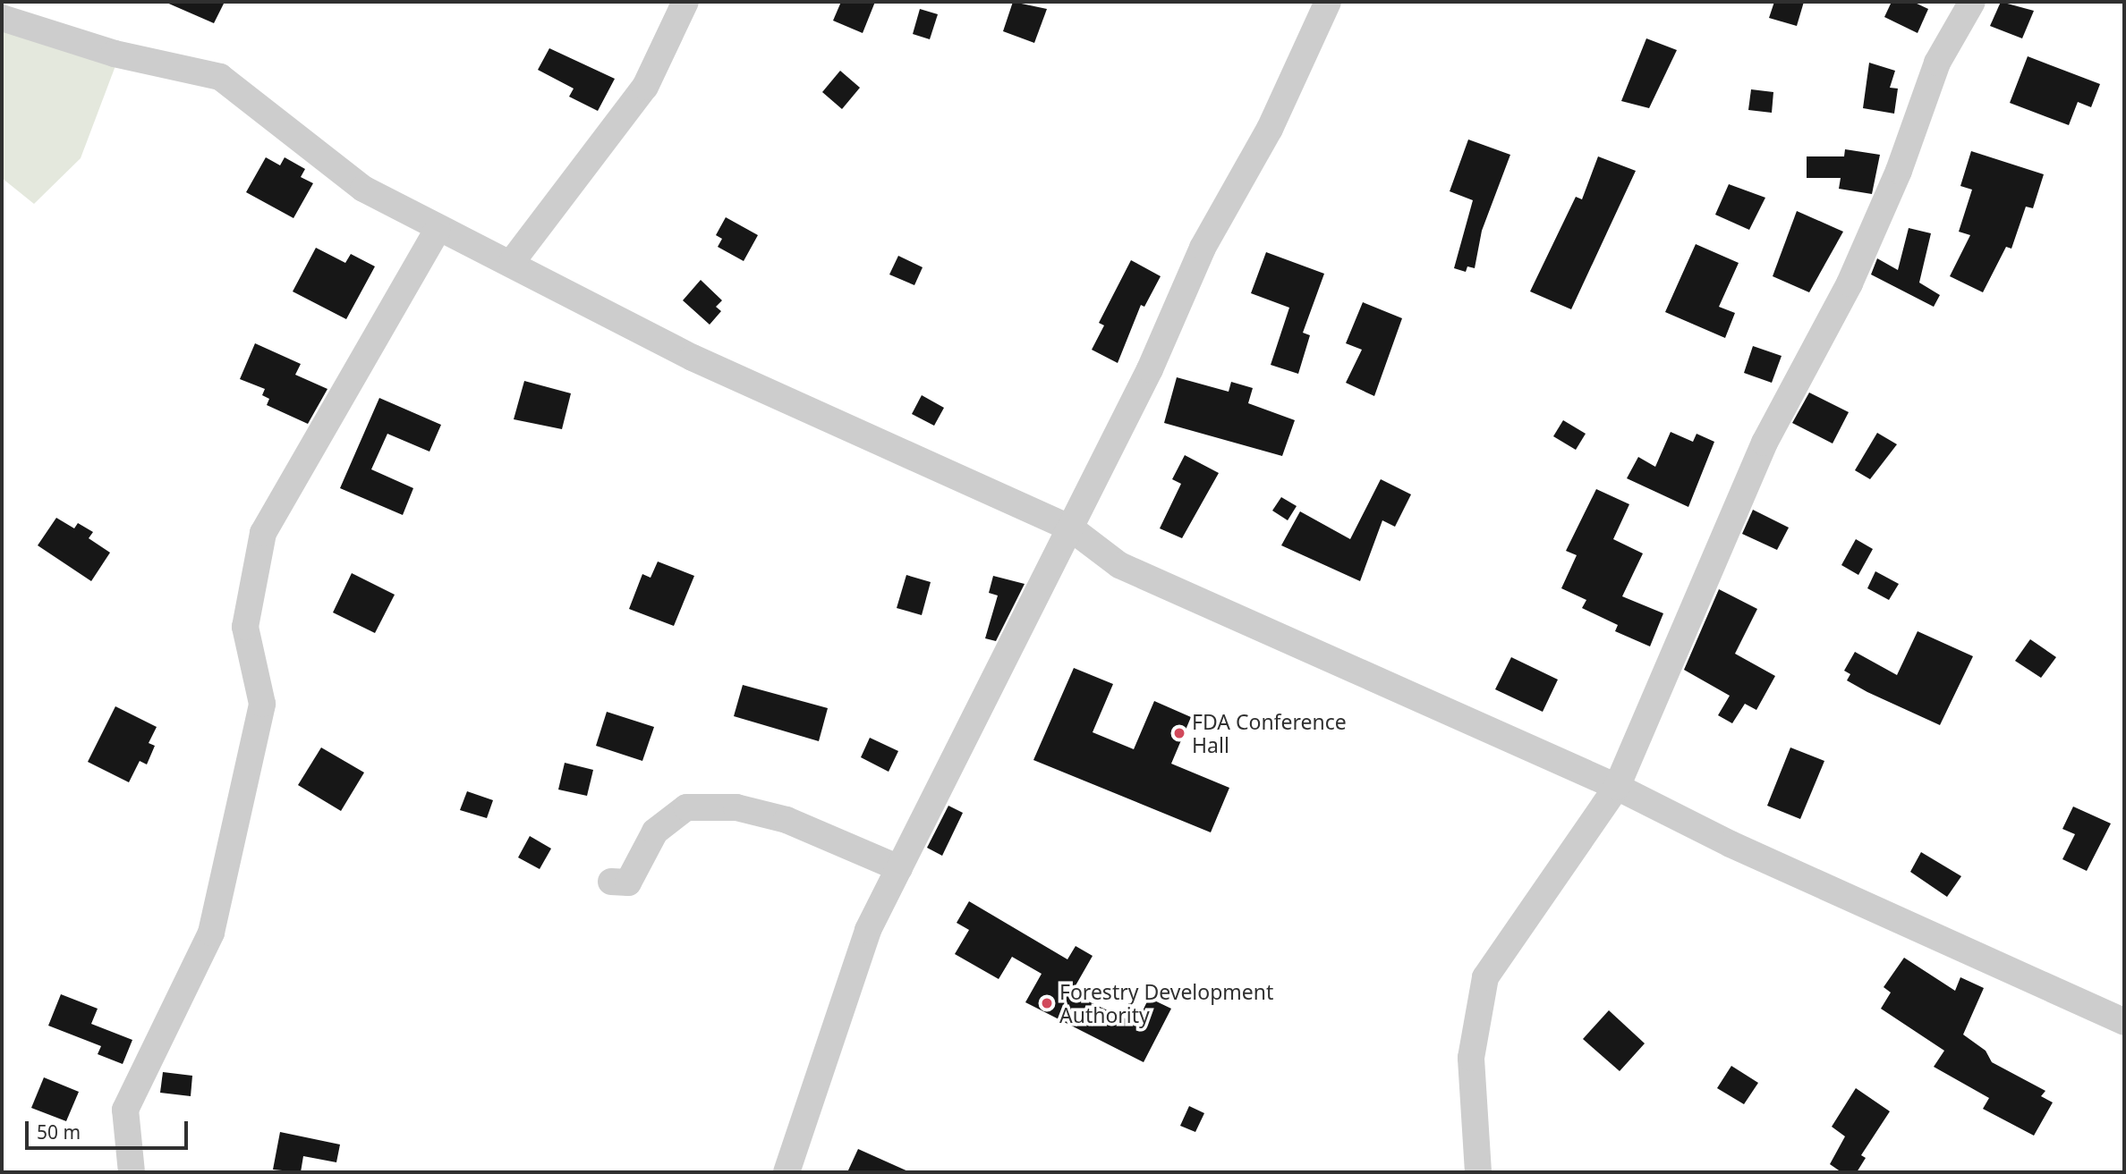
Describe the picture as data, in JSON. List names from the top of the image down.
{
  "places": ["FDA Conference Hall", "Forestry Development Authority"],
  "scale_bar": "50 m"
}
